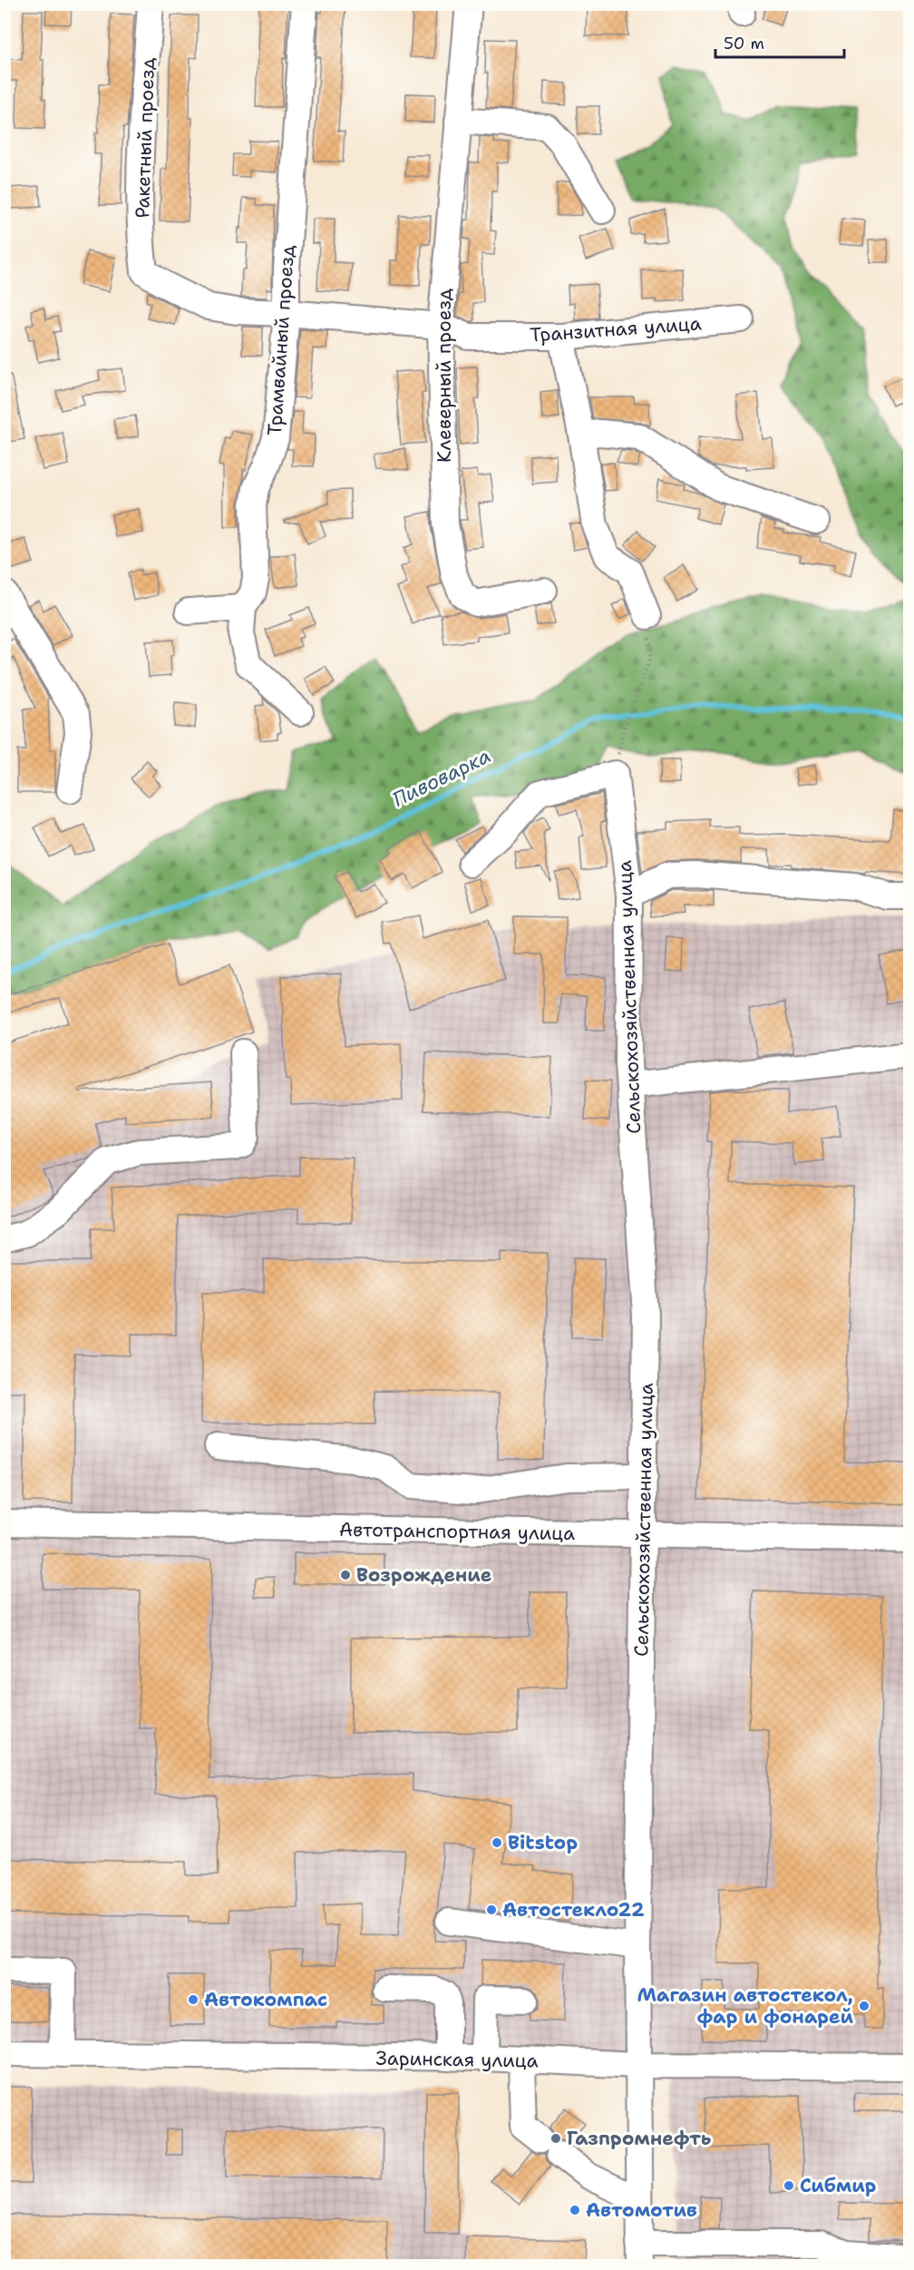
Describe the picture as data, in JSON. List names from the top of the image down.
{
  "streets": {
    "street": [
      "Ракетный проезд",
      "Транзитная улица",
      "Трамвайный проезд",
      "Клеверный проезд",
      "Сельскохозяйственная улица",
      "Автотранспортная улица",
      "Заринская улица"
    ]
  },
  "crossings": [
    ["Ракетный проезд", "Транзитная улица"],
    ["Транзитная улица", "Трамвайный проезд"],
    ["Транзитная улица", "Клеверный проезд"],
    ["Сельскохозяйственная улица", "Автотранспортная улица"],
    ["Сельскохозяйственная улица", "Заринская улица"]
  ],
  "water": ["Пивоварка"],
  "places": [
    "Возрождение",
    "Bitstop",
    "Автостекло22",
    "Автокомпас",
    "Магазин автостекол, фар и фонарей",
    "Газпромнефть",
    "Сибмир",
    "Автомотив"
  ],
  "scale_bar": "50 m"
}
